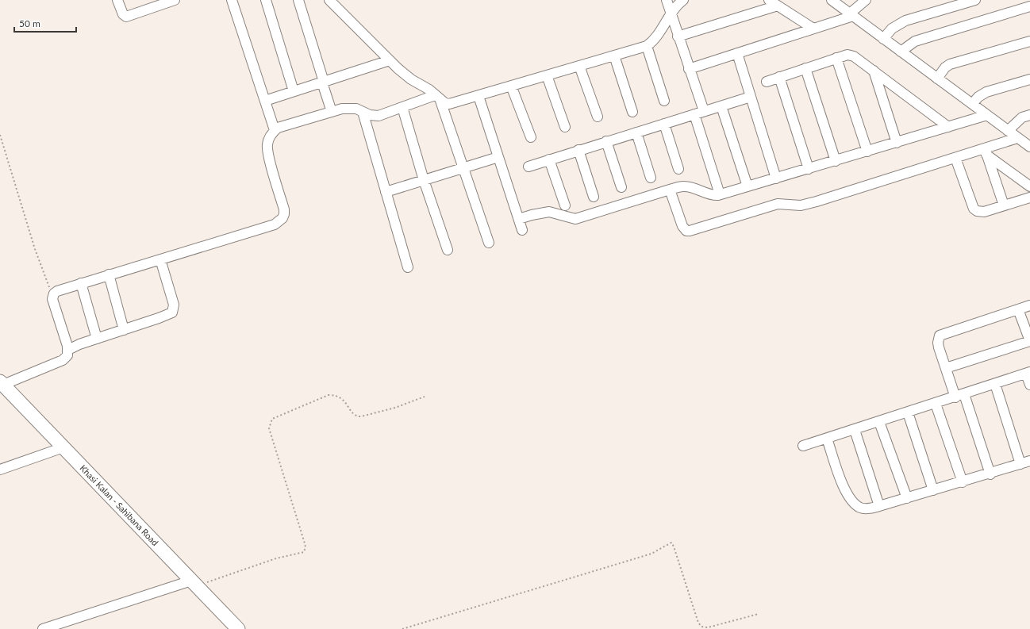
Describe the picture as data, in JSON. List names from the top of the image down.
{
  "streets": {
    "street": ["Khasi Kalan - Sahibana Road"]
  },
  "scale_bar": "50 m"
}
